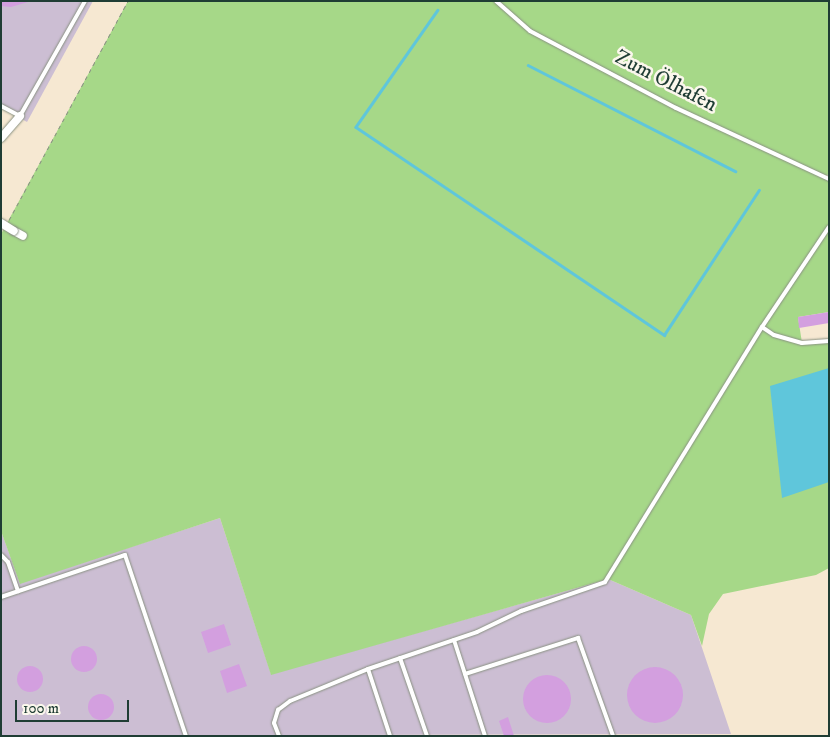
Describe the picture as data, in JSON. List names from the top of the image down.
{
  "streets": {
    "lane": ["Zum Ölhafen"]
  },
  "scale_bar": "100 m"
}
